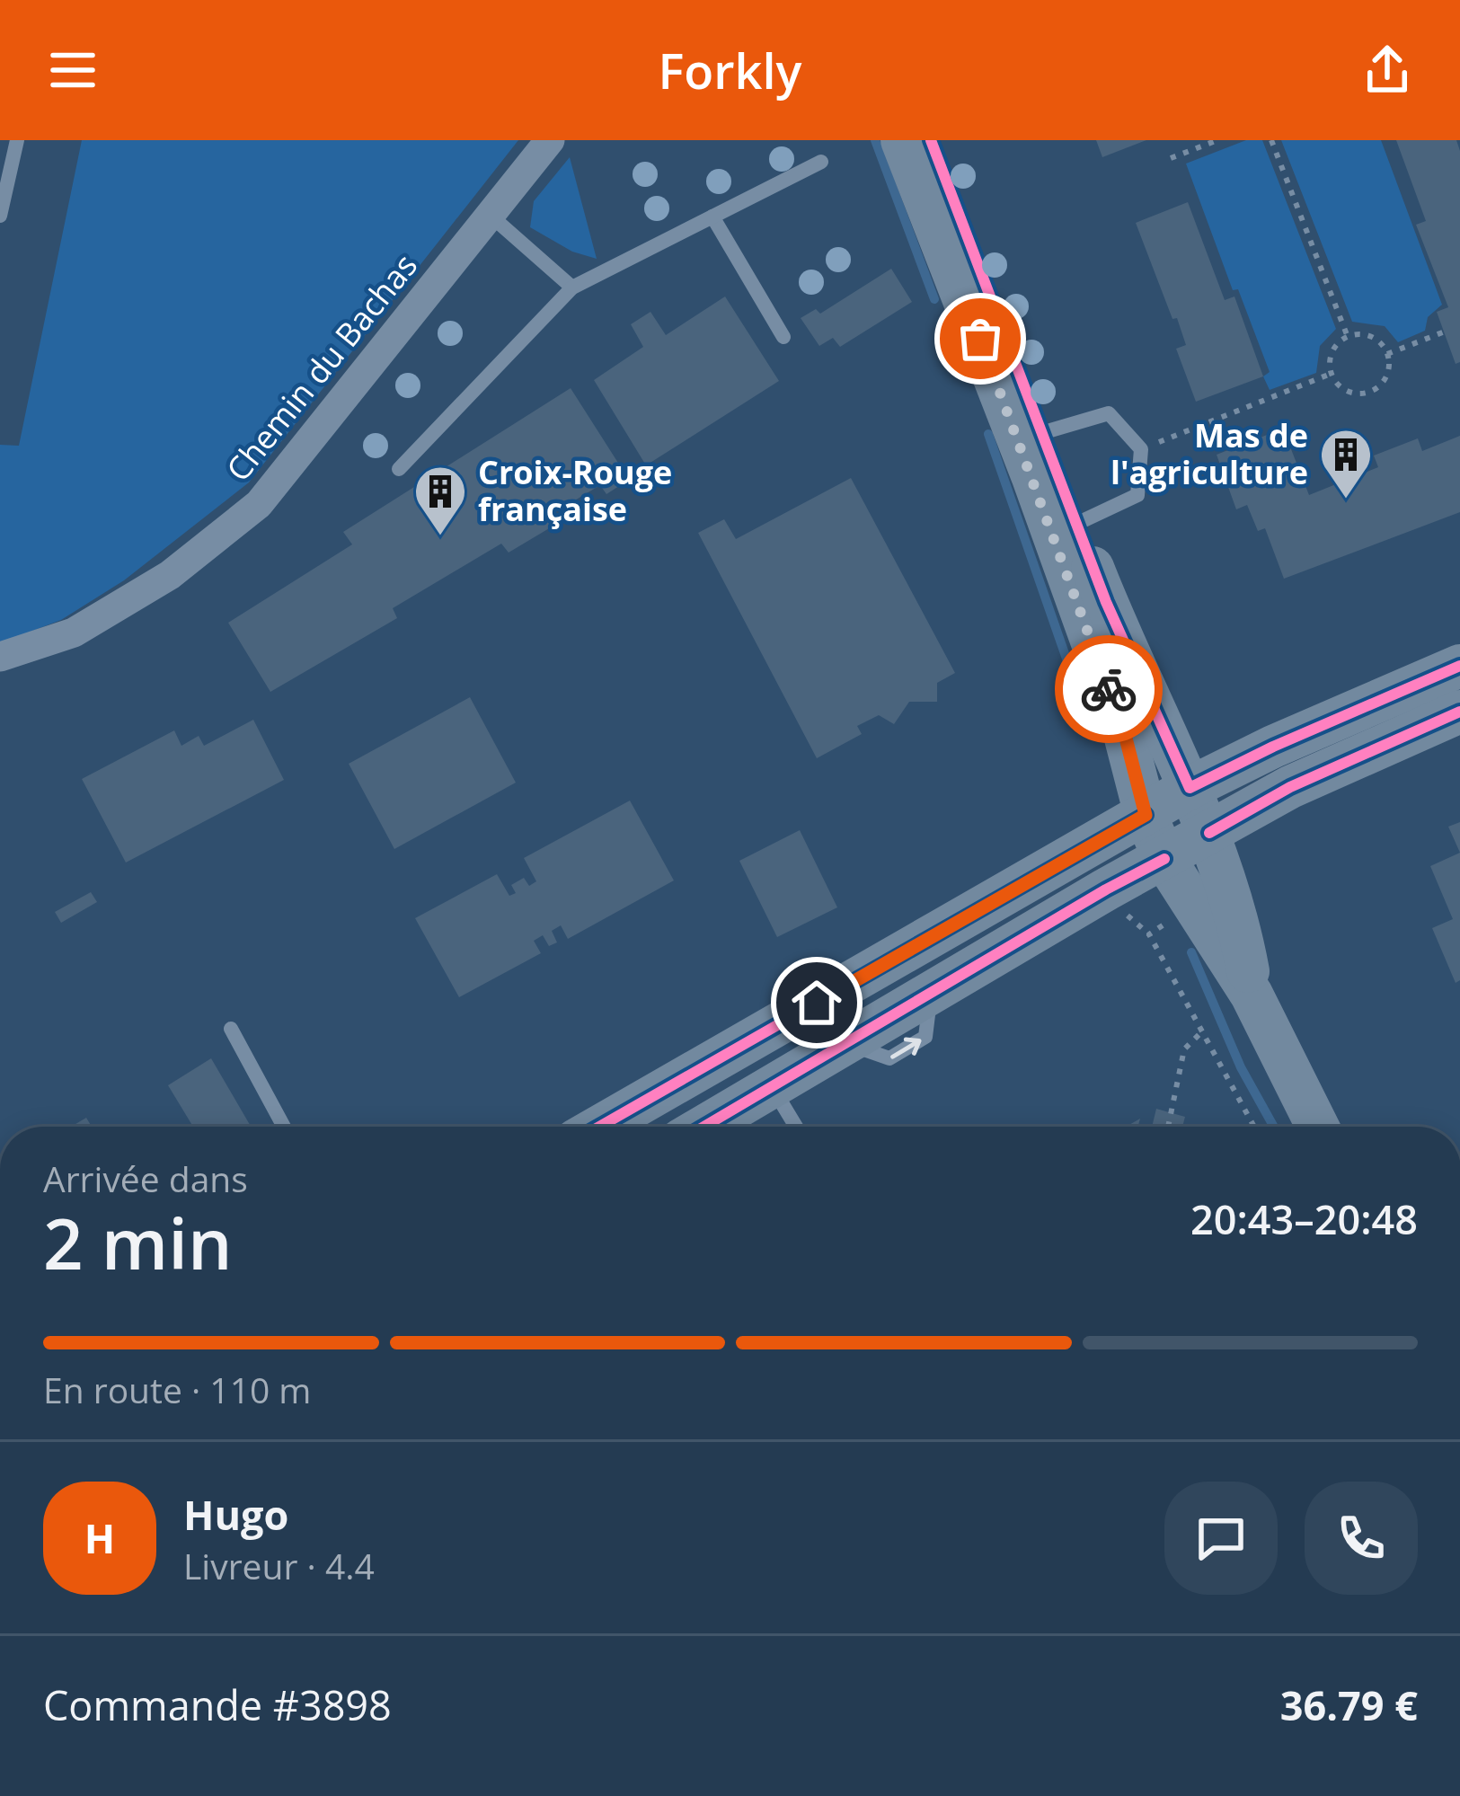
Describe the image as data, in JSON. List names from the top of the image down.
{
  "streets": {
    "street": ["Chemin du Bachas"]
  },
  "places": {
    "building": ["Mas de l'agriculture", "Croix-Rouge française"]
  },
  "page": {
    "header": "Forkly",
    "heading": ["2 min", "Arrivée dans", "20:43–20:48"],
    "panel": [
      "Hugo",
      "Livreur · 4.4",
      "Commande #3898",
      "36.79 €"
    ],
    "bar": "En route · 110 m",
    "round": "H"
  }
}
